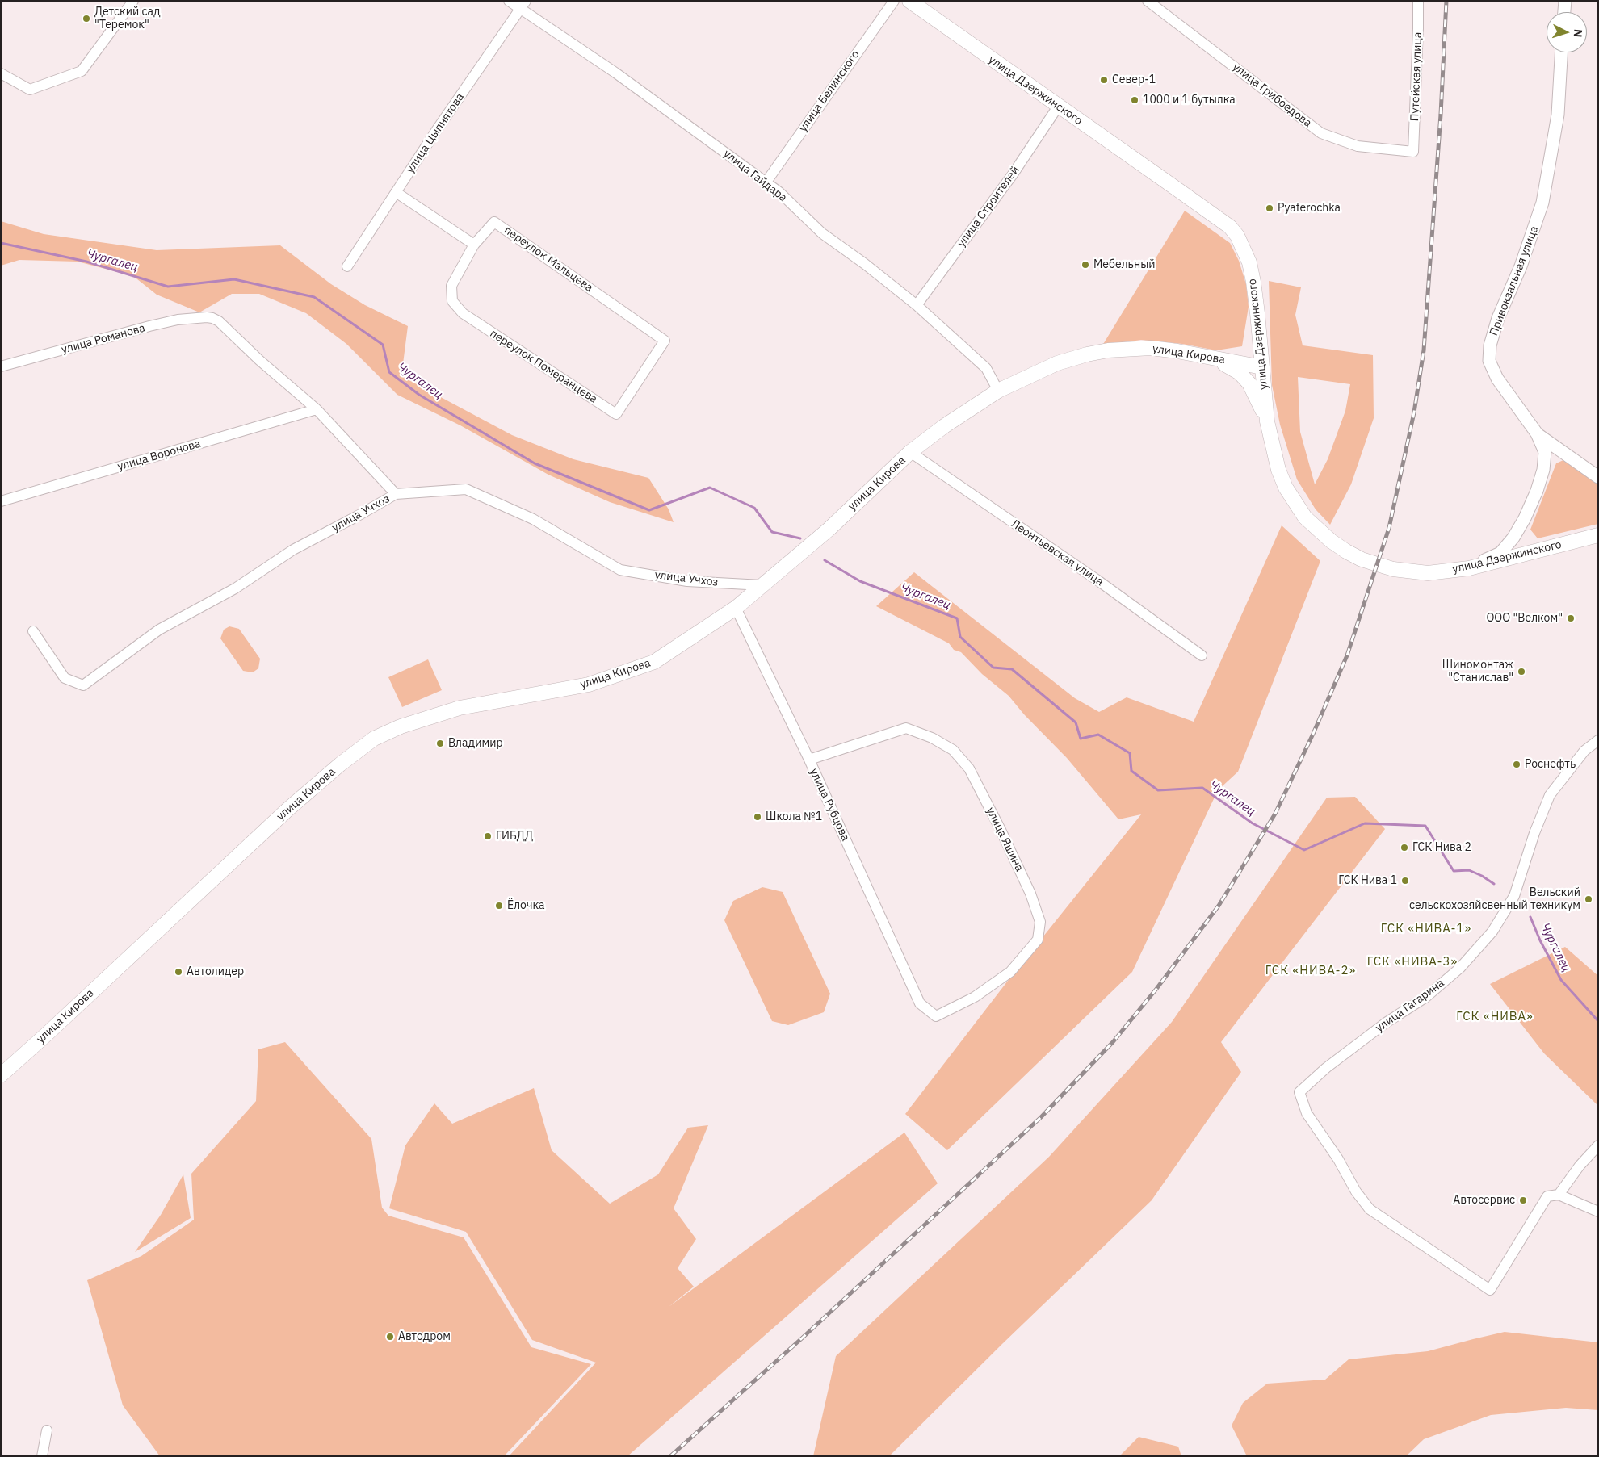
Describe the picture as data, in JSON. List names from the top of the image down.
{
  "streets": {
    "main road": ["улица Дзержинского", "улица Кирова"],
    "street": [
      "Путейская улица",
      "улица Белинского",
      "улица Грибоедова",
      "улица Цыпнятова",
      "улица Гайдара",
      "улица Строителей",
      "переулок Мальцева",
      "Привокзальная улица",
      "улица Романова",
      "переулок Померанцева",
      "улица Воронова",
      "улица Учхоз",
      "Леонтьевская улица",
      "улица Рубцова",
      "улица Яшина",
      "улица Гагарина"
    ]
  },
  "crossings": [
    ["Путейская улица", "улица Грибоедова"],
    ["улица Дзержинского", "улица Строителей"],
    ["улица Дзержинского", "Привокзальная улица"],
    ["улица Дзержинского", "улица Кирова"],
    ["улица Белинского", "улица Гайдара"],
    ["улица Цыпнятова", "улица Гайдара"],
    ["улица Гайдара", "улица Строителей"],
    ["улица Гайдара", "улица Кирова"],
    ["переулок Мальцева", "переулок Померанцева"],
    ["улица Романова", "улица Воронова"],
    ["улица Кирова", "улица Учхоз"],
    ["улица Кирова", "Леонтьевская улица"],
    ["улица Кирова", "улица Рубцова"],
    ["улица Рубцова", "улица Яшина"]
  ],
  "districts": [
    "ГСК «НИВА-1»",
    "ГСК «НИВА-3»",
    "ГСК «НИВА-2»",
    "ГСК «НИВА»"
  ],
  "water": ["Чургалец"],
  "places": [
    "Детский сад \"Теремок\"",
    "Север-1",
    "1000 и 1 бутылка",
    "Pyaterochka",
    "Мебельный",
    "ООО \"Велком\"",
    "Шиномонтаж \"Станислав\"",
    "Владимир",
    "Роснефть",
    "Школа №1",
    "ГИБДД",
    "ГСК Нива 2",
    "ГСК Нива 1",
    "Вельский сельскохозяйсвенный техникум",
    "Ёлочка",
    "Автолидер",
    "Автосервис",
    "Автодром"
  ],
  "north": "right"
}
